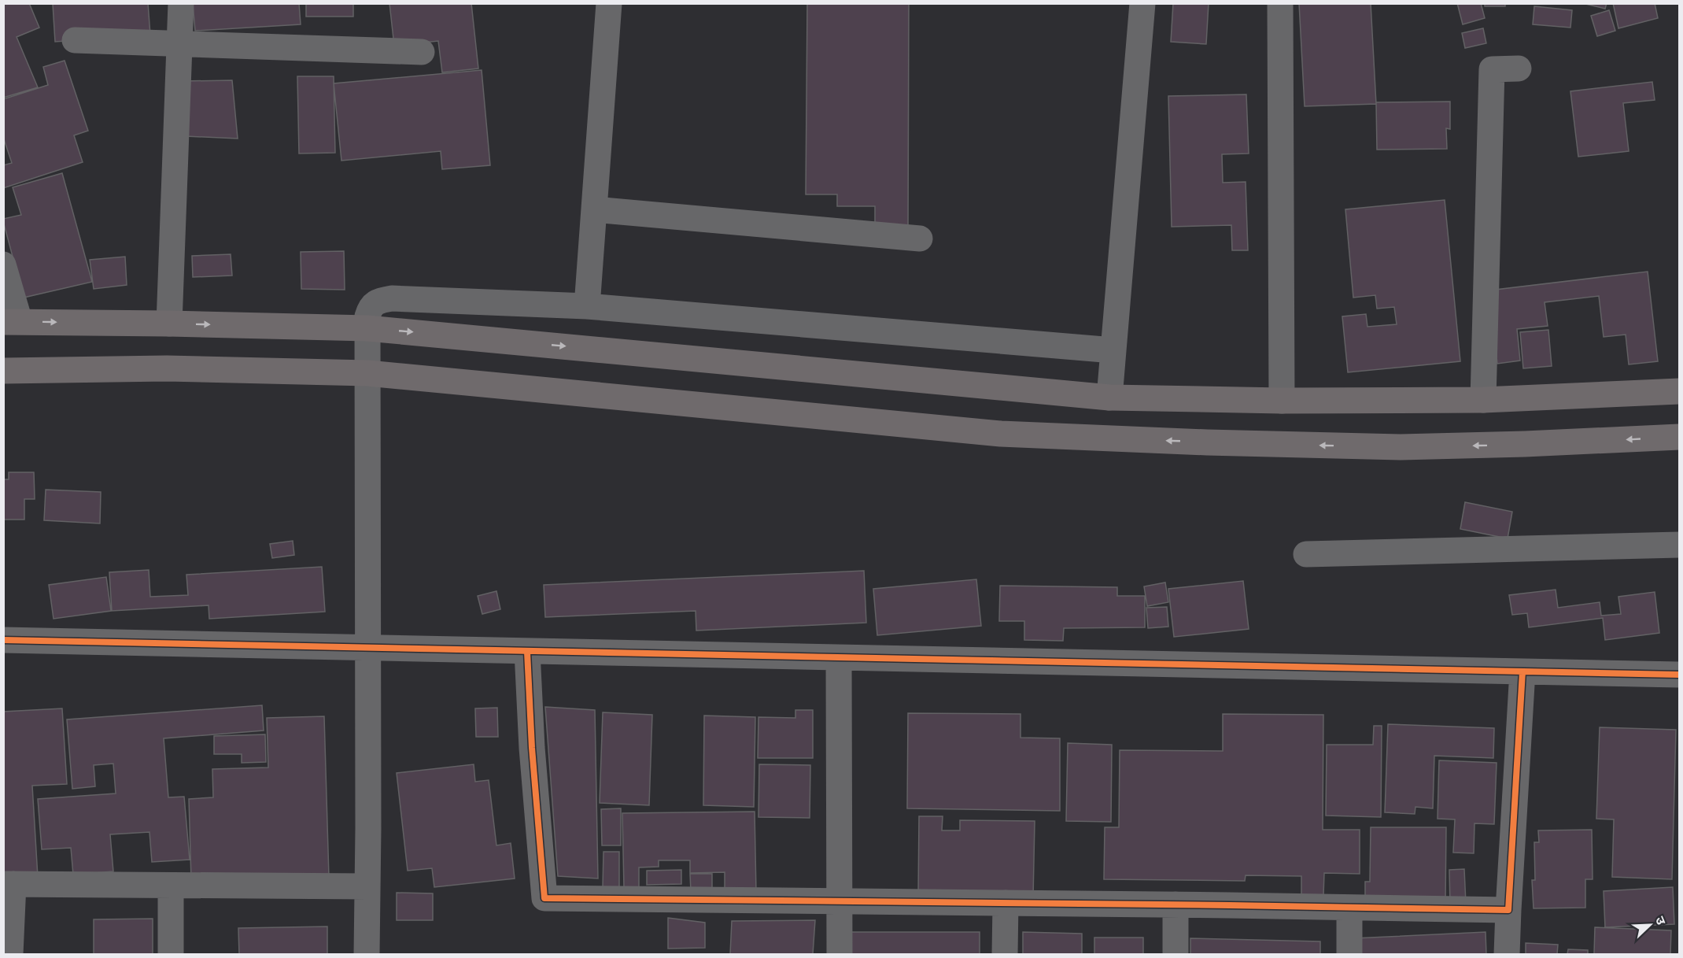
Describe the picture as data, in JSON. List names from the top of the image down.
{
  "north": "top right"
}
